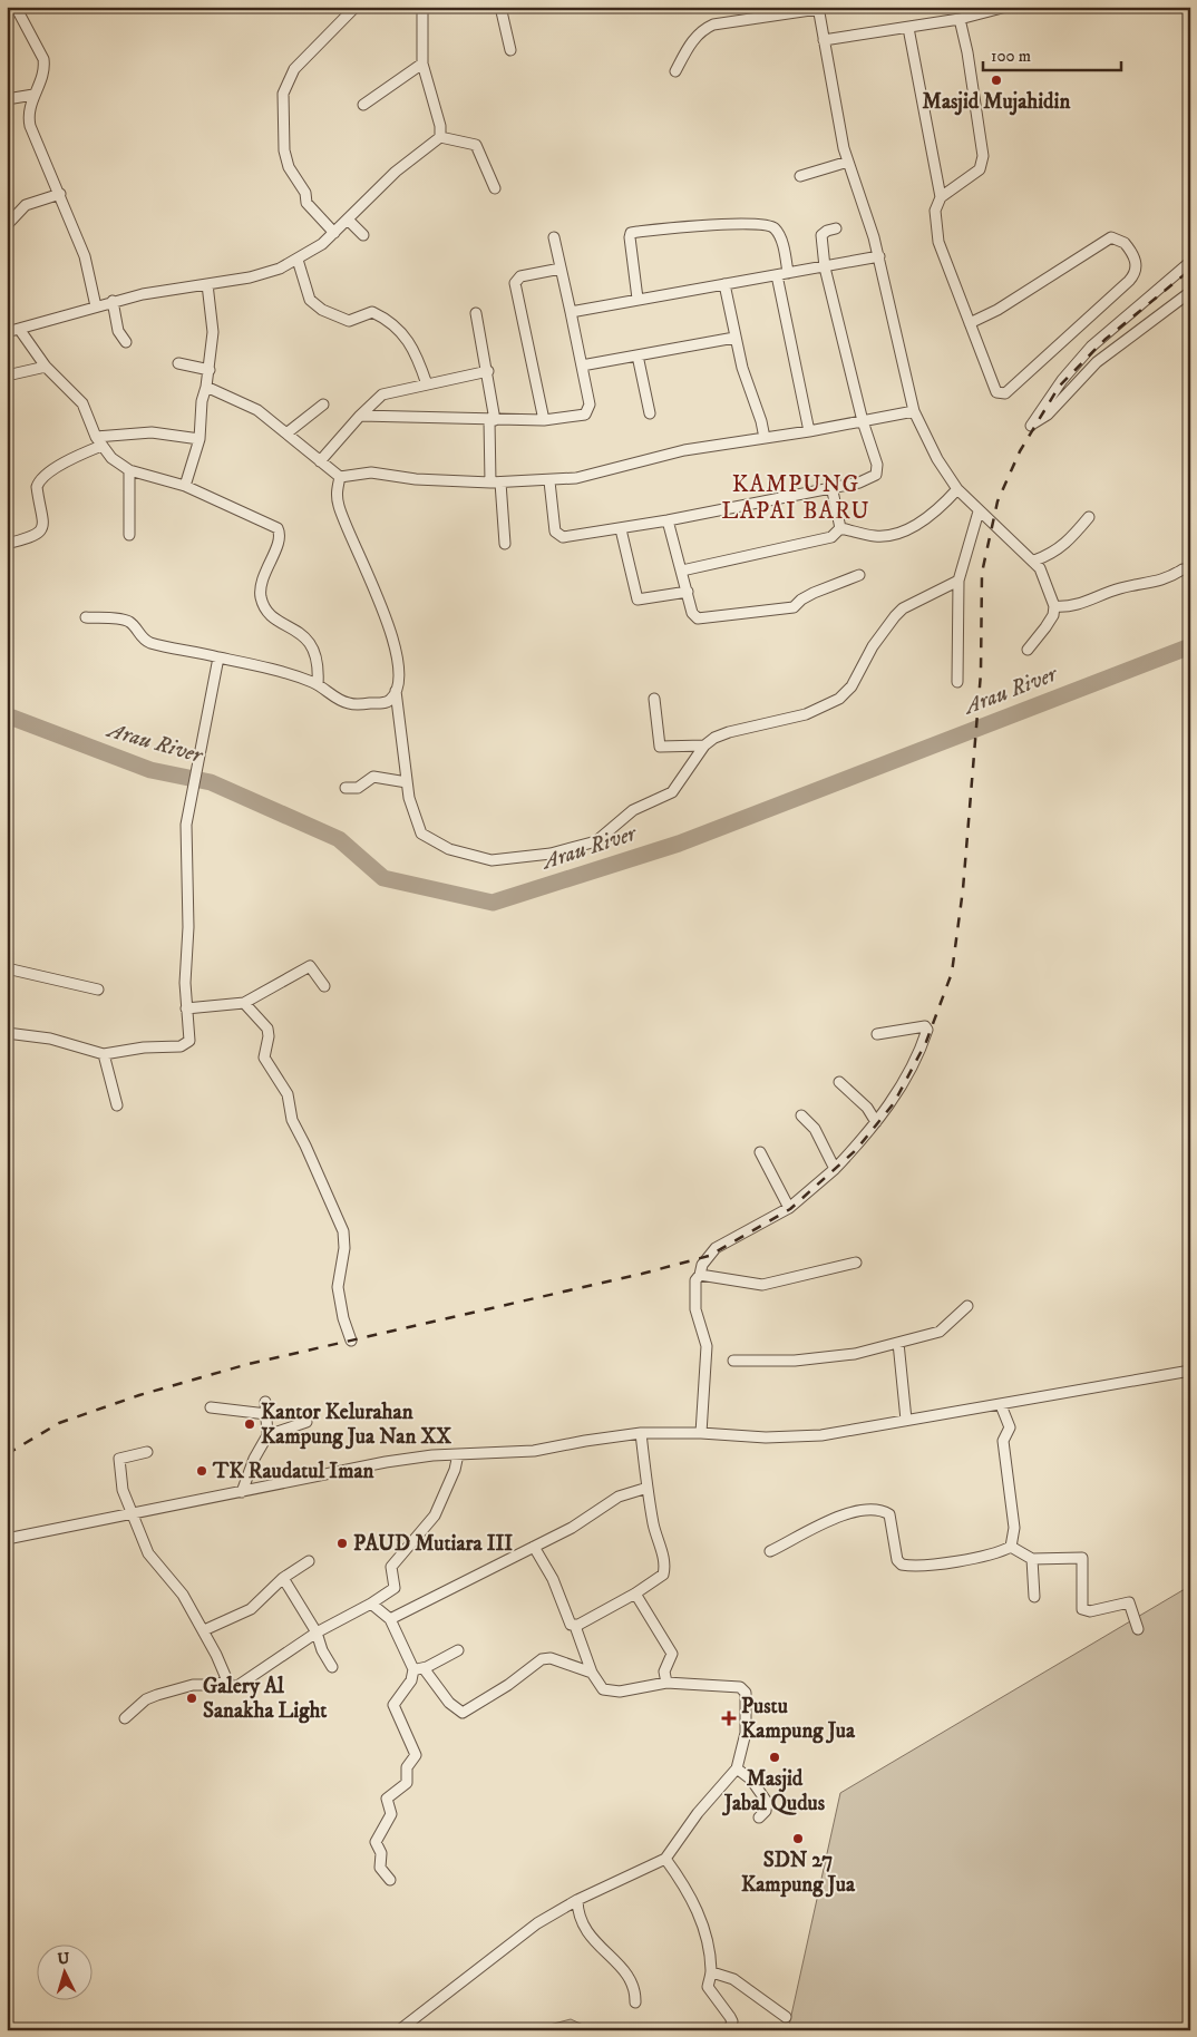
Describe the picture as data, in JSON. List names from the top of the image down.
{
  "districts": ["KAMPUNG LAPAI BARU"],
  "water": ["Arau River"],
  "places": {
    "other": [
      "Masjid Mujahidin",
      "Kantor Kelurahan Kampung Jua Nan XX",
      "TK Raudatul Iman",
      "PAUD Mutiara III",
      "Galery Al Sanakha Light",
      "Masjid Jabal Qudus",
      "SDN 27 Kampung Jua"
    ],
    "health": ["Pustu Kampung Jua"]
  },
  "scale_bar": "100 m",
  "north": "top"
}
